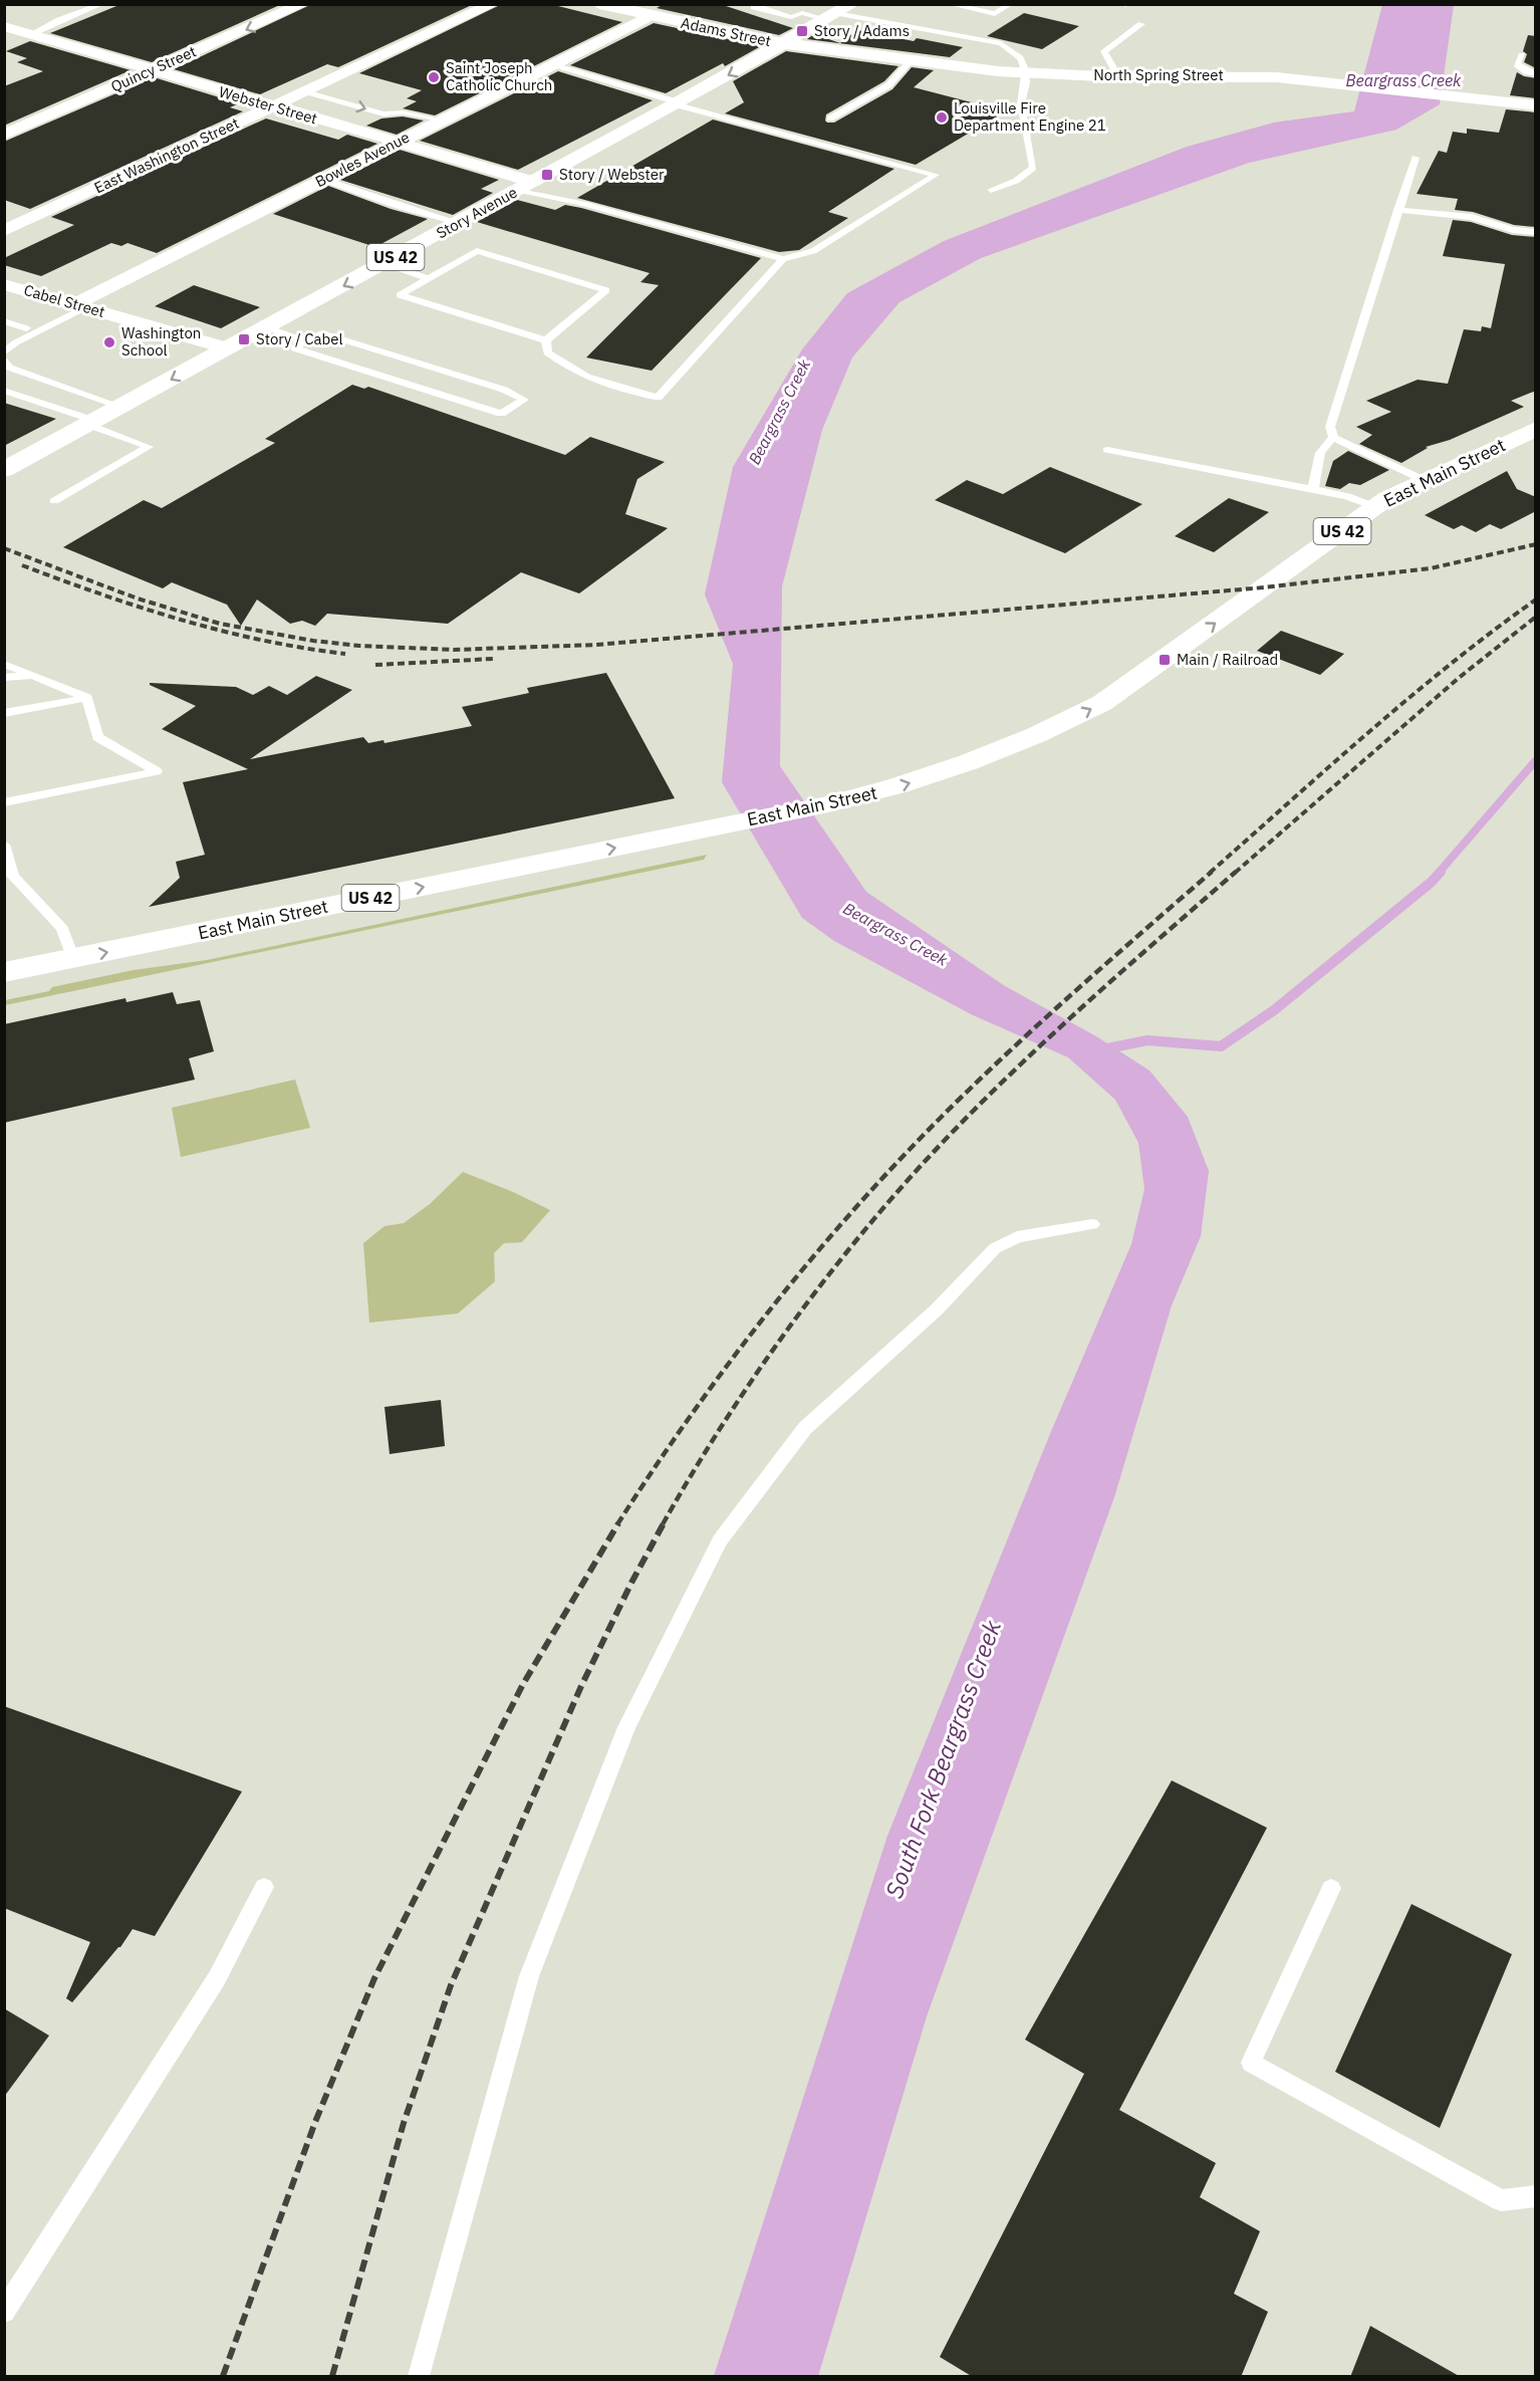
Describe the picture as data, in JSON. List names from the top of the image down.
{
  "streets": {
    "main road": [
      "Adams Street",
      "North Spring Street",
      "Story Avenue",
      "US 42",
      "East Main Street"
    ],
    "street": [
      "Quincy Street",
      "Webster Street",
      "East Washington Street",
      "Bowles Avenue",
      "Cabel Street"
    ]
  },
  "crossings": [
    ["Adams Street", "North Spring Street"],
    ["Adams Street", "Bowles Avenue"],
    ["Adams Street", "Story Avenue"],
    ["Quincy Street", "Webster Street"],
    ["North Spring Street", "Story Avenue"],
    ["Webster Street", "East Washington Street"],
    ["Webster Street", "Bowles Avenue"],
    ["Webster Street", "Story Avenue"],
    ["Bowles Avenue", "Cabel Street"],
    ["Story Avenue", "Cabel Street"]
  ],
  "one_way": ["Quincy Street", "Story Avenue", "East Main Street"],
  "water": ["Beargrass Creek", "South Fork Beargrass Creek"],
  "places": {
    "transit": [
      "Story / Adams",
      "Story / Webster",
      "Story / Cabel",
      "Main / Railroad"
    ],
    "other": ["Saint Joseph Catholic Church", "Louisville Fire Department Engine 21", "Washington School"]
  }
}
